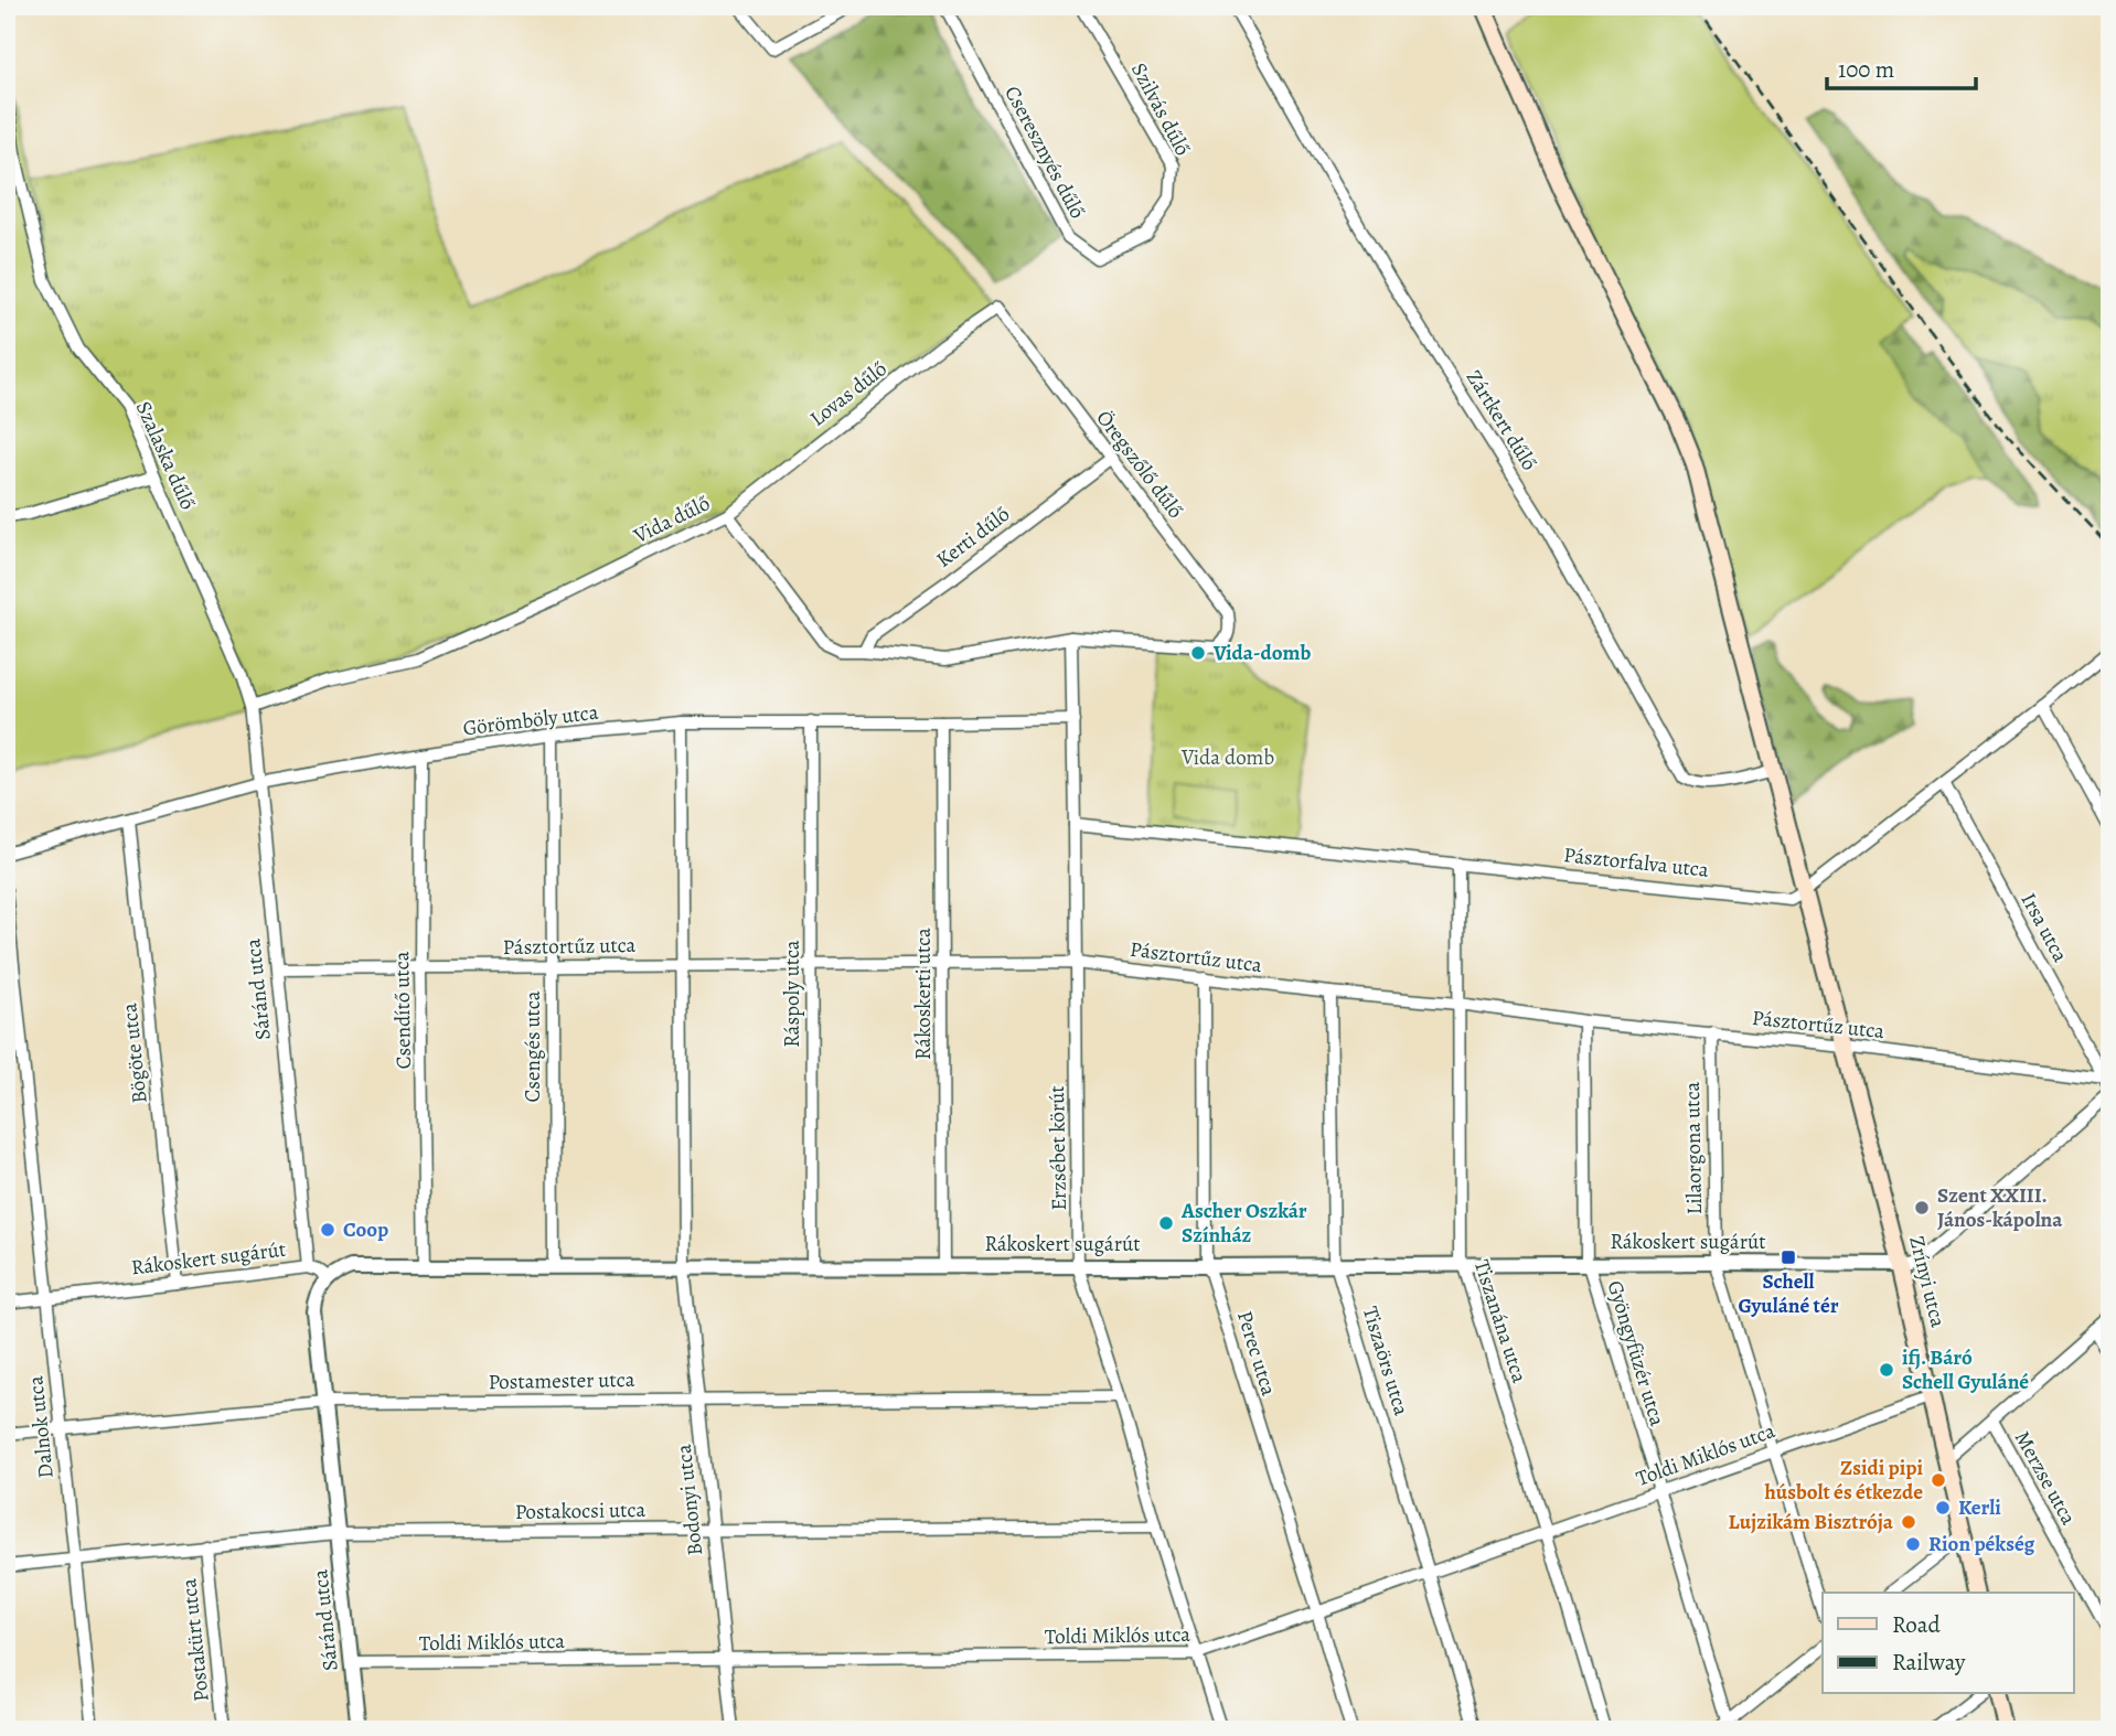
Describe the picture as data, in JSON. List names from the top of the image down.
{
  "streets": {
    "main road": ["Zrínyi utca"],
    "street": [
      "Szilvás dűlő",
      "Cseresznyés dűlő",
      "Lovas dűlő",
      "Zártkert dűlő",
      "Szalaska dűlő",
      "Öregszőlő dűlő",
      "Vida dűlő",
      "Kerti dűlő",
      "Görömböly utca",
      "Pásztorfalva utca",
      "Irsa utca",
      "Pásztortűz utca",
      "Sáránd utca",
      "Ráspoly utca",
      "Rákoskerti utca",
      "Csendítő utca",
      "Csengés utca",
      "Bögöte utca",
      "Erzsébet körút",
      "Lilaorgona utca",
      "Rákoskert sugárút",
      "Tiszanána utca",
      "Perec utca",
      "Gyöngyfüzér utca",
      "Tiszaörs utca",
      "Postamester utca",
      "Dalnok utca",
      "Toldi Miklós utca",
      "Merzse utca",
      "Bodonyi utca",
      "Postakocsi utca",
      "Postakürt utca"
    ]
  },
  "crossings": [
    ["Szilvás dűlő", "Cseresznyés dűlő"],
    ["Lovas dűlő", "Öregszőlő dűlő"],
    ["Lovas dűlő", "Vida dűlő"],
    ["Zártkert dűlő", "Zrínyi utca"],
    ["Szalaska dűlő", "Vida dűlő"],
    ["Szalaska dűlő", "Sáránd utca"],
    ["Öregszőlő dűlő", "Vida dűlő"],
    ["Öregszőlő dűlő", "Kerti dűlő"],
    ["Vida dűlő", "Kerti dűlő"],
    ["Vida dűlő", "Sáránd utca"],
    ["Vida dűlő", "Erzsébet körút"],
    ["Görömböly utca", "Sáránd utca"],
    ["Görömböly utca", "Ráspoly utca"],
    ["Görömböly utca", "Rákoskerti utca"],
    ["Görömböly utca", "Csendítő utca"],
    ["Görömböly utca", "Csengés utca"],
    ["Görömböly utca", "Bögöte utca"],
    ["Görömböly utca", "Erzsébet körút"],
    ["Görömböly utca", "Bodonyi utca"],
    ["Pásztorfalva utca", "Irsa utca"],
    ["Pásztorfalva utca", "Erzsébet körút"],
    ["Pásztorfalva utca", "Zrínyi utca"],
    ["Pásztorfalva utca", "Tiszanána utca"],
    ["Irsa utca", "Pásztortűz utca"],
    ["Irsa utca", "Rákoskert sugárút"],
    ["Pásztortűz utca", "Sáránd utca"],
    ["Pásztortűz utca", "Ráspoly utca"],
    ["Pásztortűz utca", "Rákoskerti utca"],
    ["Pásztortűz utca", "Csendítő utca"],
    ["Pásztortűz utca", "Csengés utca"],
    ["Pásztortűz utca", "Erzsébet körút"],
    ["Pásztortűz utca", "Lilaorgona utca"],
    ["Pásztortűz utca", "Rákoskert sugárút"],
    ["Pásztortűz utca", "Zrínyi utca"],
    ["Pásztortűz utca", "Tiszanána utca"],
    ["Pásztortűz utca", "Perec utca"],
    ["Pásztortűz utca", "Gyöngyfüzér utca"],
    ["Pásztortűz utca", "Tiszaörs utca"],
    ["Pásztortűz utca", "Bodonyi utca"],
    ["Sáránd utca", "Rákoskert sugárút"],
    ["Sáránd utca", "Postamester utca"],
    ["Sáránd utca", "Toldi Miklós utca"],
    ["Sáránd utca", "Postakocsi utca"],
    ["Ráspoly utca", "Rákoskert sugárút"],
    ["Rákoskerti utca", "Rákoskert sugárút"],
    ["Csendítő utca", "Rákoskert sugárút"],
    ["Csengés utca", "Rákoskert sugárút"],
    ["Bögöte utca", "Rákoskert sugárút"],
    ["Erzsébet körút", "Rákoskert sugárút"],
    ["Erzsébet körút", "Postamester utca"],
    ["Erzsébet körút", "Toldi Miklós utca"],
    ["Erzsébet körút", "Postakocsi utca"],
    ["Lilaorgona utca", "Rákoskert sugárút"],
    ["Lilaorgona utca", "Toldi Miklós utca"],
    ["Rákoskert sugárút", "Zrínyi utca"],
    ["Rákoskert sugárút", "Tiszanána utca"],
    ["Rákoskert sugárút", "Perec utca"],
    ["Rákoskert sugárút", "Gyöngyfüzér utca"],
    ["Rákoskert sugárút", "Tiszaörs utca"],
    ["Rákoskert sugárút", "Dalnok utca"],
    ["Rákoskert sugárút", "Bodonyi utca"],
    ["Zrínyi utca", "Toldi Miklós utca"],
    ["Tiszanána utca", "Toldi Miklós utca"],
    ["Perec utca", "Toldi Miklós utca"],
    ["Gyöngyfüzér utca", "Toldi Miklós utca"],
    ["Tiszaörs utca", "Toldi Miklós utca"],
    ["Postamester utca", "Dalnok utca"],
    ["Postamester utca", "Bodonyi utca"],
    ["Dalnok utca", "Postakocsi utca"],
    ["Toldi Miklós utca", "Bodonyi utca"],
    ["Bodonyi utca", "Postakocsi utca"],
    ["Postakocsi utca", "Postakürt utca"]
  ],
  "parks": ["Vida domb"],
  "places": {
    "other": [
      "Vida-domb",
      "Szent XXIII. János-kápolna",
      "Ascher Oszkár Színház",
      "Coop",
      "ifj. Báró Schell Gyuláné",
      "Zsidi pipi húsbolt és étkezde",
      "Kerli",
      "Lujzikám Bisztrója",
      "Rion pékség"
    ],
    "transit": ["Schell Gyuláné tér"]
  },
  "legend": ["Road", "Railway"],
  "scale_bar": "100 m"
}
